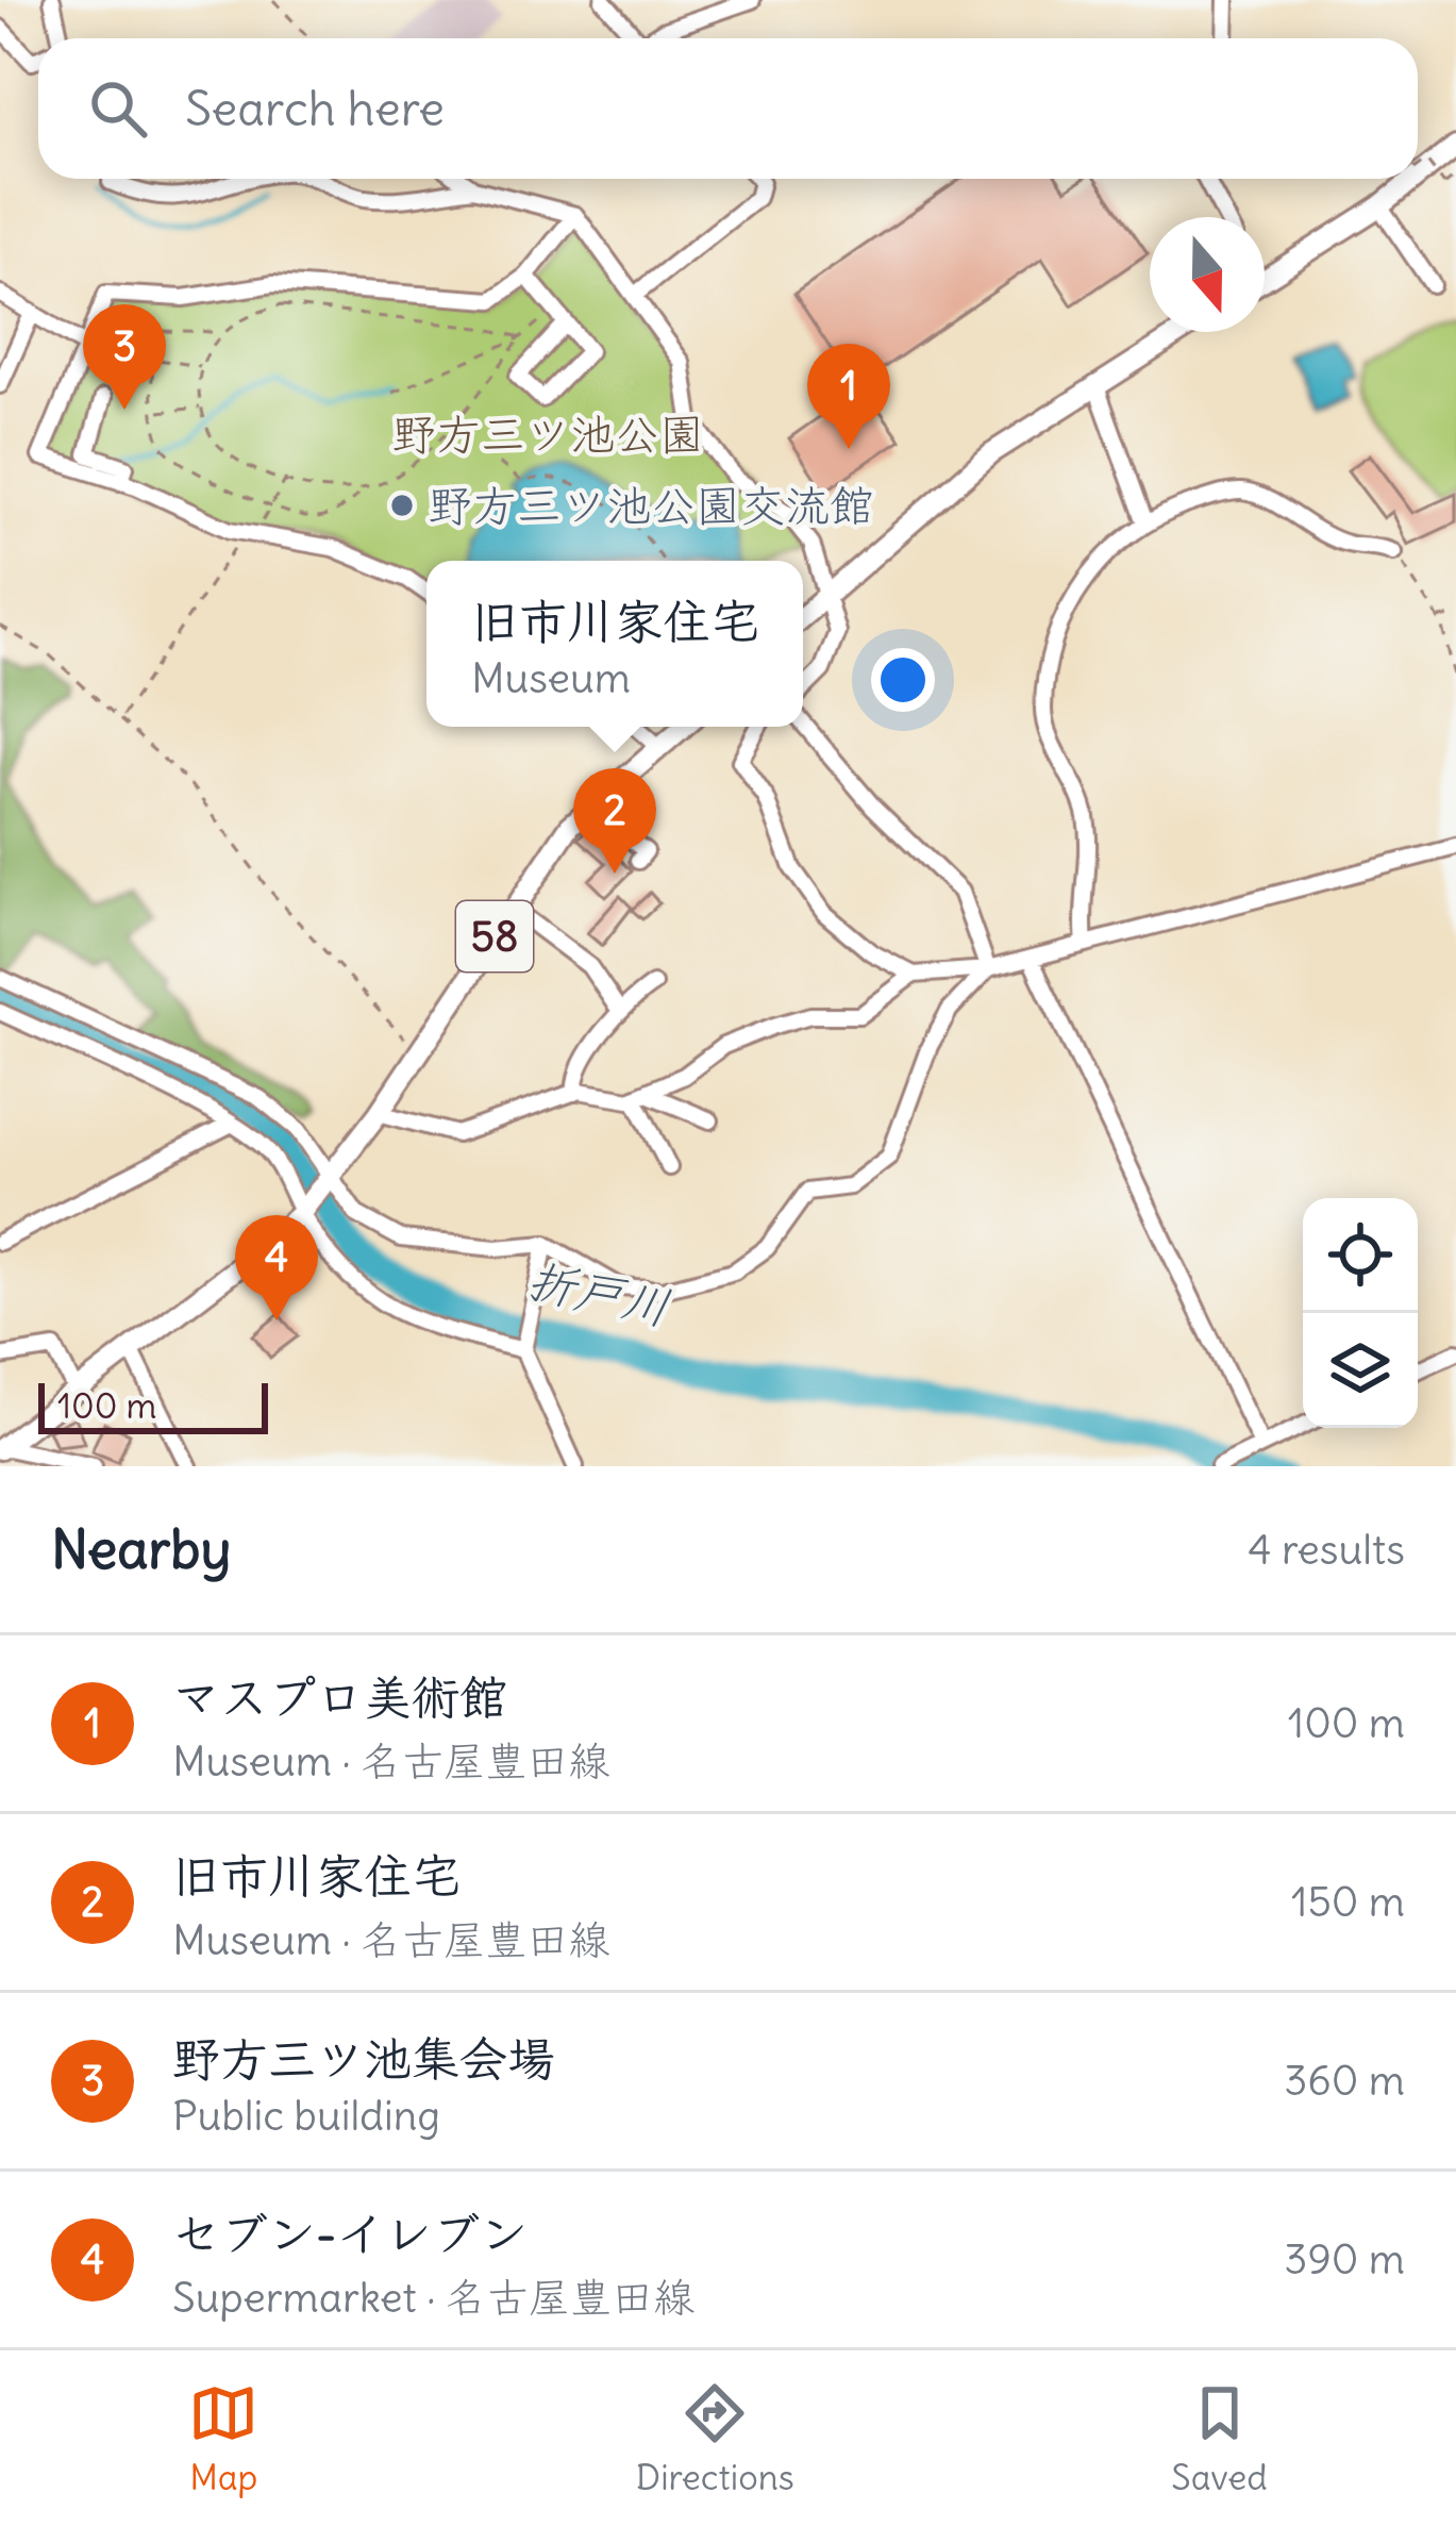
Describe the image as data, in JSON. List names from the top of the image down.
{
  "streets": {
    "main road": ["58"]
  },
  "water": ["折戸川"],
  "parks": ["野方三ツ池公園"],
  "places": ["野方三ツ池公園交流館"],
  "scale_bar": "100 m",
  "north": "bottom",
  "page": {
    "search": "Search here",
    "pins": [
      "3",
      "1",
      "2",
      "4"
    ],
    "popup": ["旧市川家住宅", "Museum"],
    "scale": "100 m",
    "heading": ["Nearby", "4 results"],
    "list": [
      {
        "mark": "1",
        "name": "マスプロ美術館",
        "note": "Museum · 名古屋豊田線",
        "value": "100 m"
      },
      {
        "mark": "2",
        "name": "旧市川家住宅",
        "note": "Museum · 名古屋豊田線",
        "value": "150 m"
      },
      {
        "mark": "3",
        "name": "野方三ツ池集会場",
        "note": "Public building",
        "value": "360 m"
      },
      {
        "mark": "4",
        "name": "セブン-イレブン",
        "note": "Supermarket · 名古屋豊田線",
        "value": "390 m"
      }
    ],
    "nav": ["Map", "Directions", "Saved"]
  }
}
